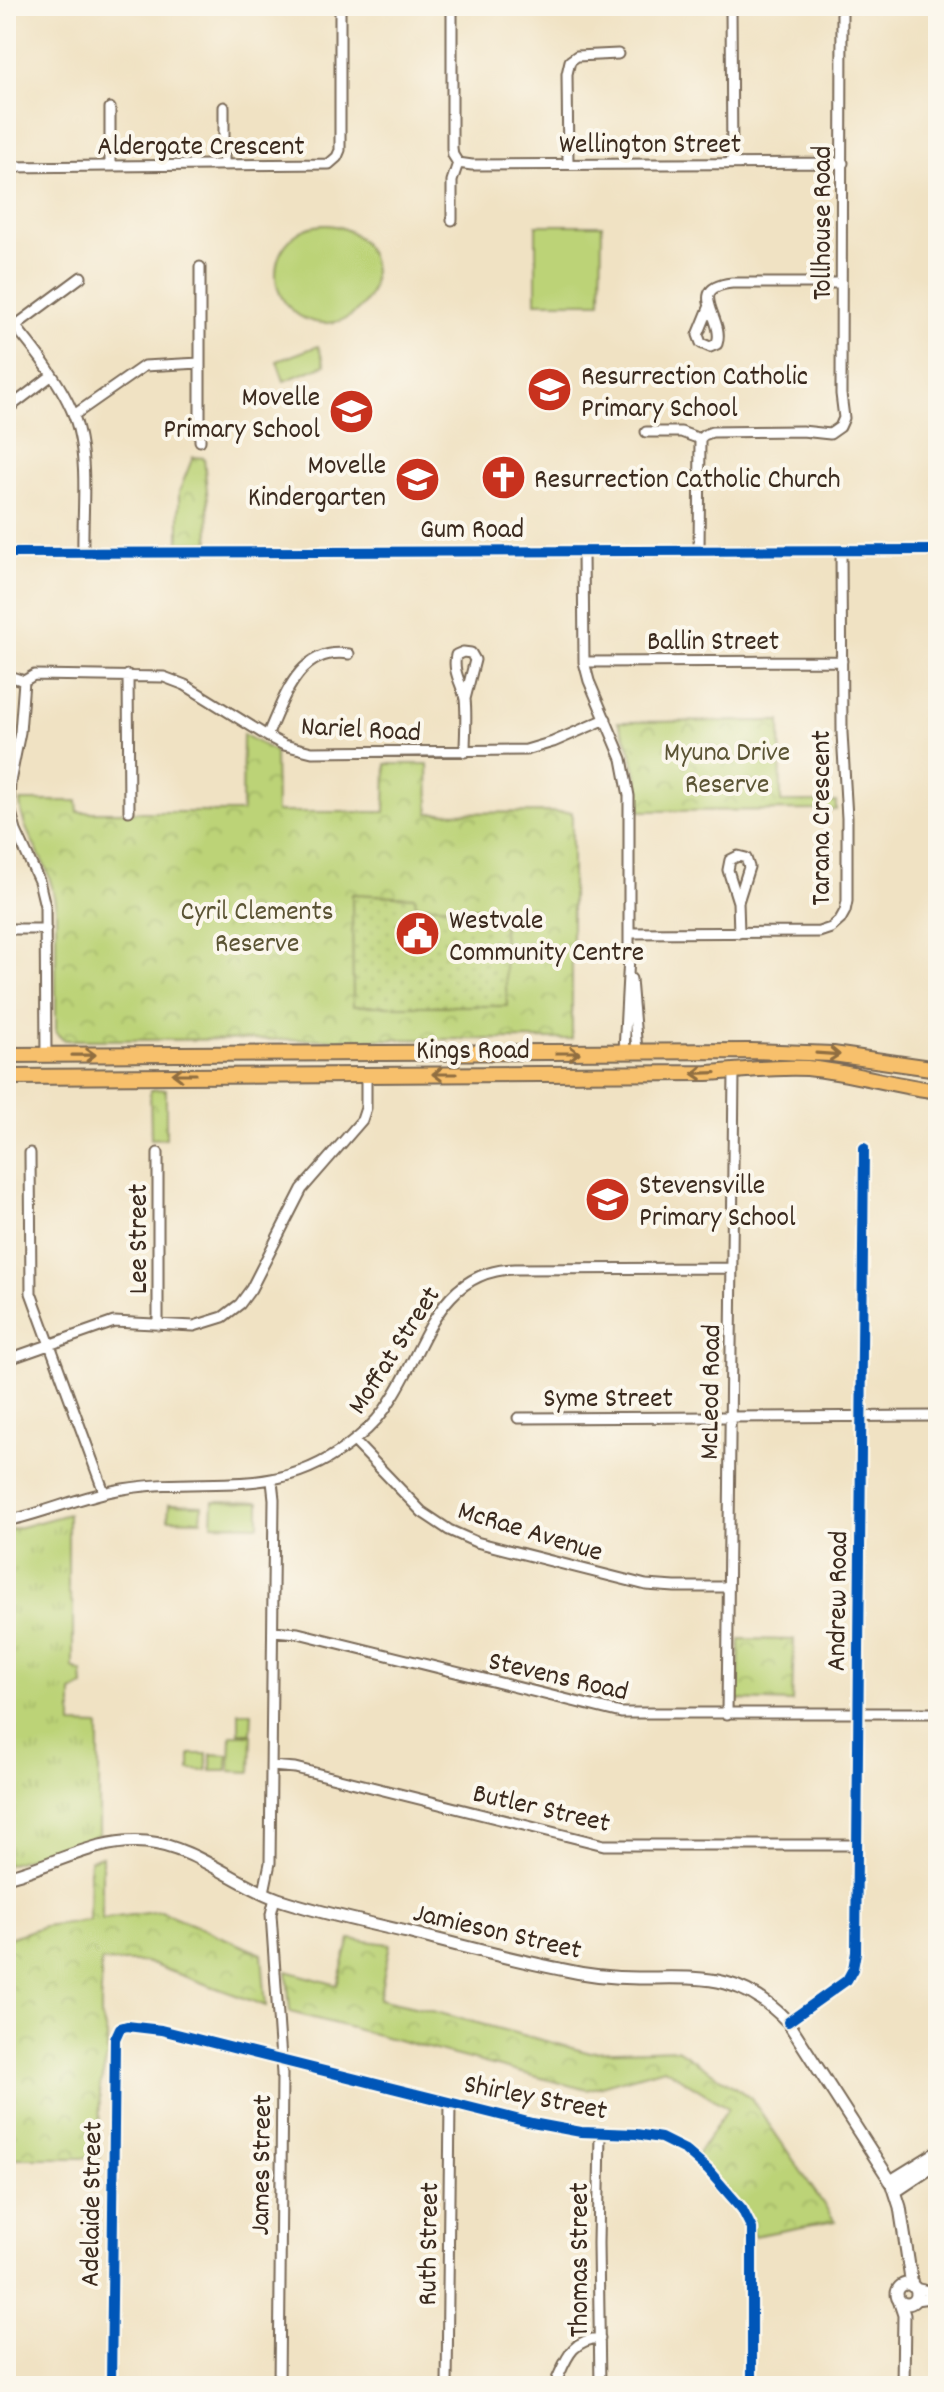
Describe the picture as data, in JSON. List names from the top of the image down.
{
  "streets": {
    "main road": ["Kings Road"],
    "street": [
      "Wellington Street",
      "Aldergate Crescent",
      "Tollhouse Road",
      "Gum Road",
      "Ballin Street",
      "Nariel Road",
      "Tarana Crescent",
      "Lee Street",
      "Moffat Street",
      "McLeod Road",
      "Syme Street",
      "McRae Avenue",
      "Andrew Road",
      "Stevens Road",
      "Butler Street",
      "Jamieson Street",
      "Shirley Street",
      "James Street",
      "Adelaide Street",
      "Ruth Street",
      "Thomas Street"
    ]
  },
  "crossings": [
    ["Wellington Street", "Tollhouse Road"],
    ["Gum Road", "Tarana Crescent"],
    ["Ballin Street", "Tarana Crescent"],
    ["Kings Road", "McLeod Road"],
    ["Moffat Street", "McLeod Road"],
    ["Moffat Street", "McRae Avenue"],
    ["Moffat Street", "James Street"],
    ["McLeod Road", "Syme Street"],
    ["McLeod Road", "McRae Avenue"],
    ["McLeod Road", "Stevens Road"],
    ["Syme Street", "Andrew Road"],
    ["Andrew Road", "Stevens Road"],
    ["Andrew Road", "Butler Street"],
    ["Andrew Road", "Jamieson Street"],
    ["Stevens Road", "James Street"],
    ["Butler Street", "James Street"],
    ["Jamieson Street", "James Street"],
    ["Shirley Street", "James Street"],
    ["Shirley Street", "Adelaide Street"],
    ["Shirley Street", "Ruth Street"],
    ["Shirley Street", "Thomas Street"]
  ],
  "parks": ["Myuna Drive Reserve", "Cyril Clements Reserve"],
  "places": {
    "school or university": [
      "Resurrection Catholic Primary School",
      "Movelle Primary School",
      "Movelle Kindergarten",
      "Stevensville Primary School"
    ],
    "church": ["Resurrection Catholic Church"],
    "public building": ["Westvale Community Centre"]
  }
}
